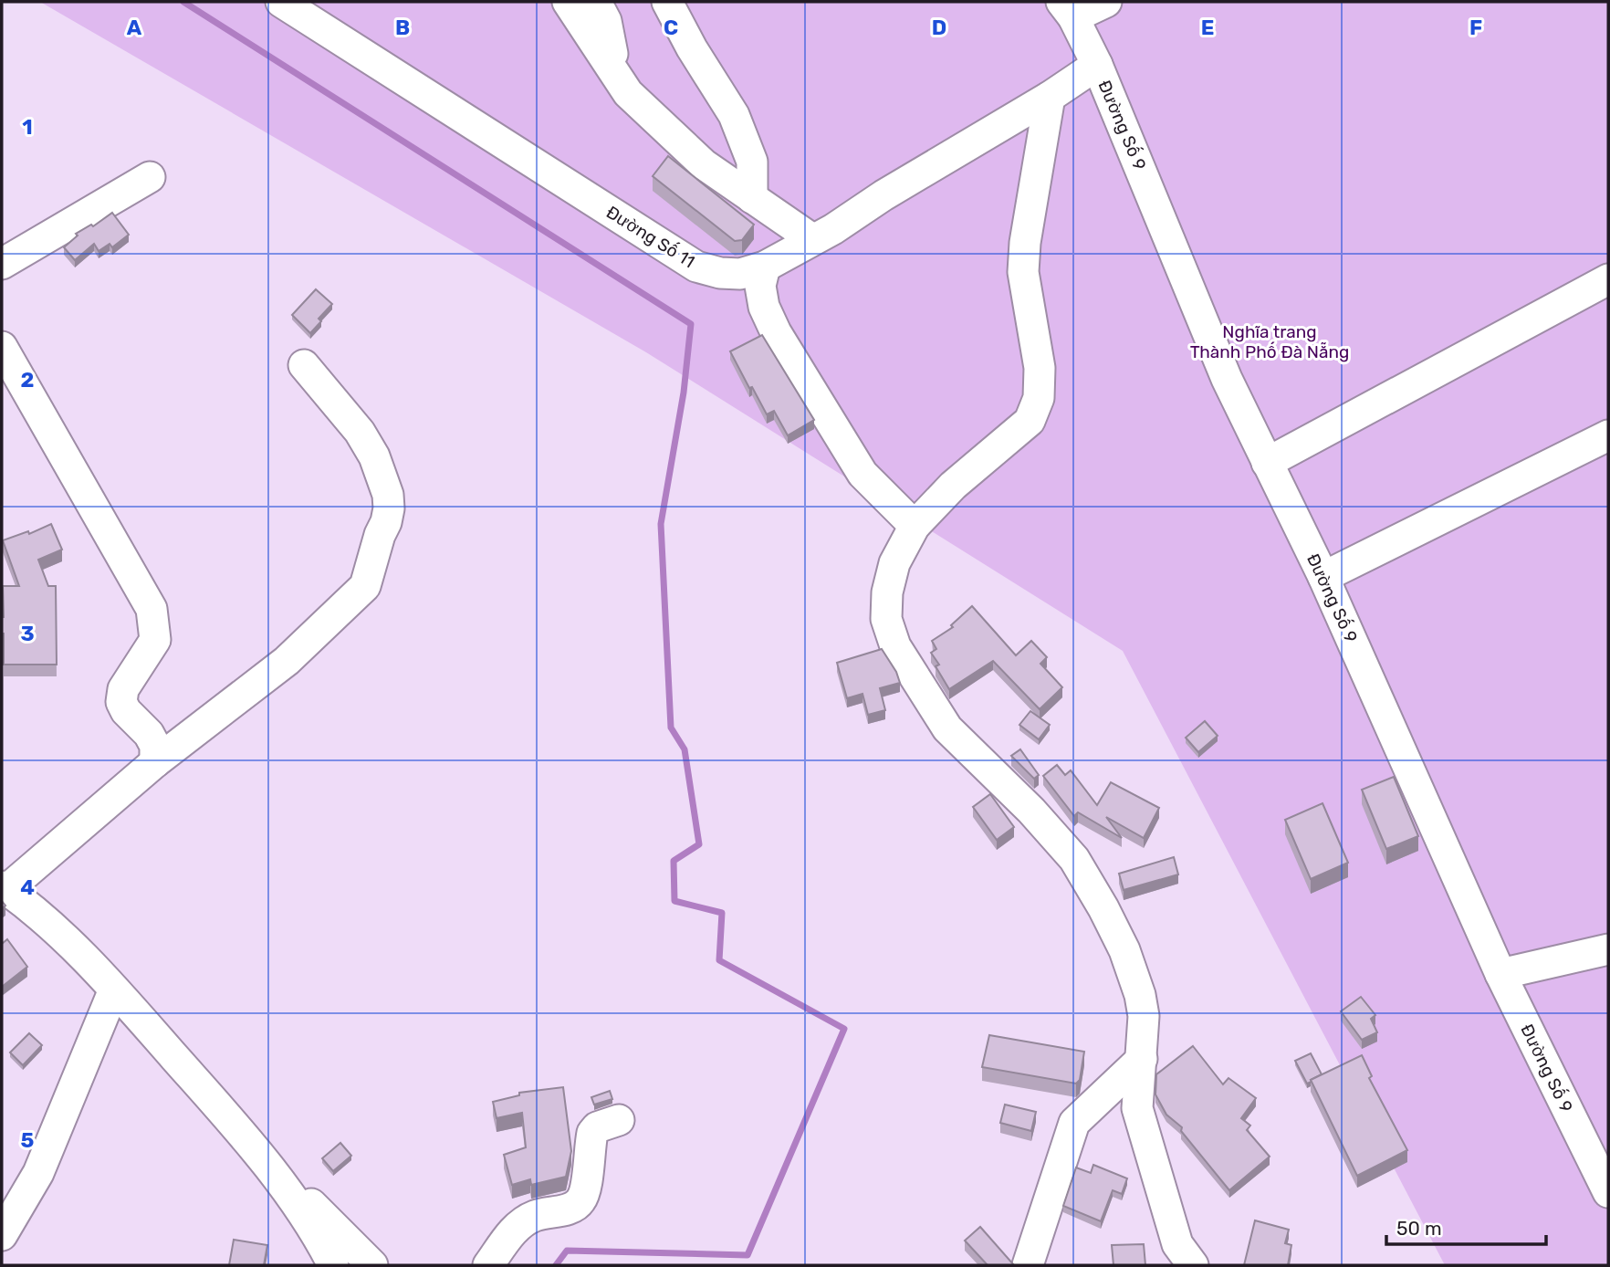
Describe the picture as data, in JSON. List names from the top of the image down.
{
  "streets": {
    "street": ["Đường Số 9", "Đường Số 11"]
  },
  "crossings": [
    ["Đường Số 9", "Đường Số 11"]
  ],
  "parks": ["Nghĩa trang Thành Phố Đà Nẵng"],
  "scale_bar": "50 m",
  "grid": {
    "columns": [
      "A",
      "B",
      "C",
      "D",
      "E",
      "F"
    ],
    "rows": [
      "1",
      "2",
      "3",
      "4",
      "5"
    ]
  }
}
